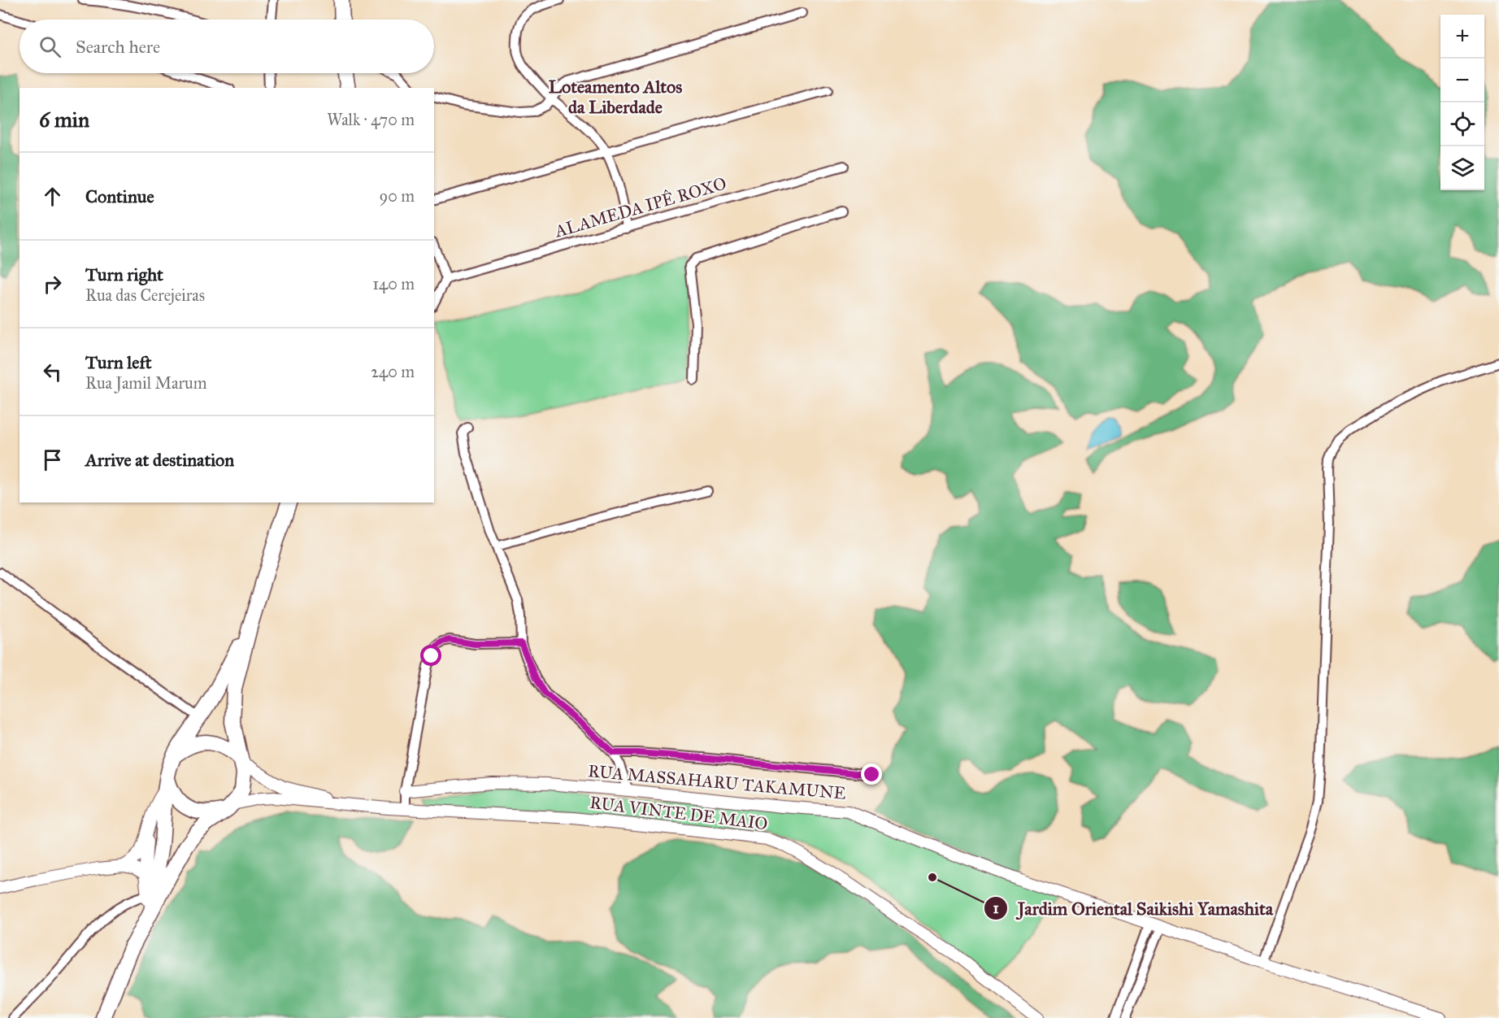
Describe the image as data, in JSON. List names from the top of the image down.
{
  "streets": {
    "street": ["ALAMEDA IPÊ ROXO", "RUA MASSAHARU TAKAMUNE", "RUA VINTE DE MAIO"]
  },
  "districts": ["Loteamento Altos da Liberdade"],
  "places": ["Jardim Oriental Saikishi Yamashita"],
  "page": {
    "map_buttons": ["+", "−"],
    "search": "Search here",
    "heading": ["6 min", "Walk · 470 m"],
    "list": [
      ["Continue", "90 m"],
      ["Turn right", "Rua das Cerejeiras", "140 m"],
      ["Turn left", "Rua Jamil Marum", "240 m"],
      "Arrive at destination"
    ]
  }
}
